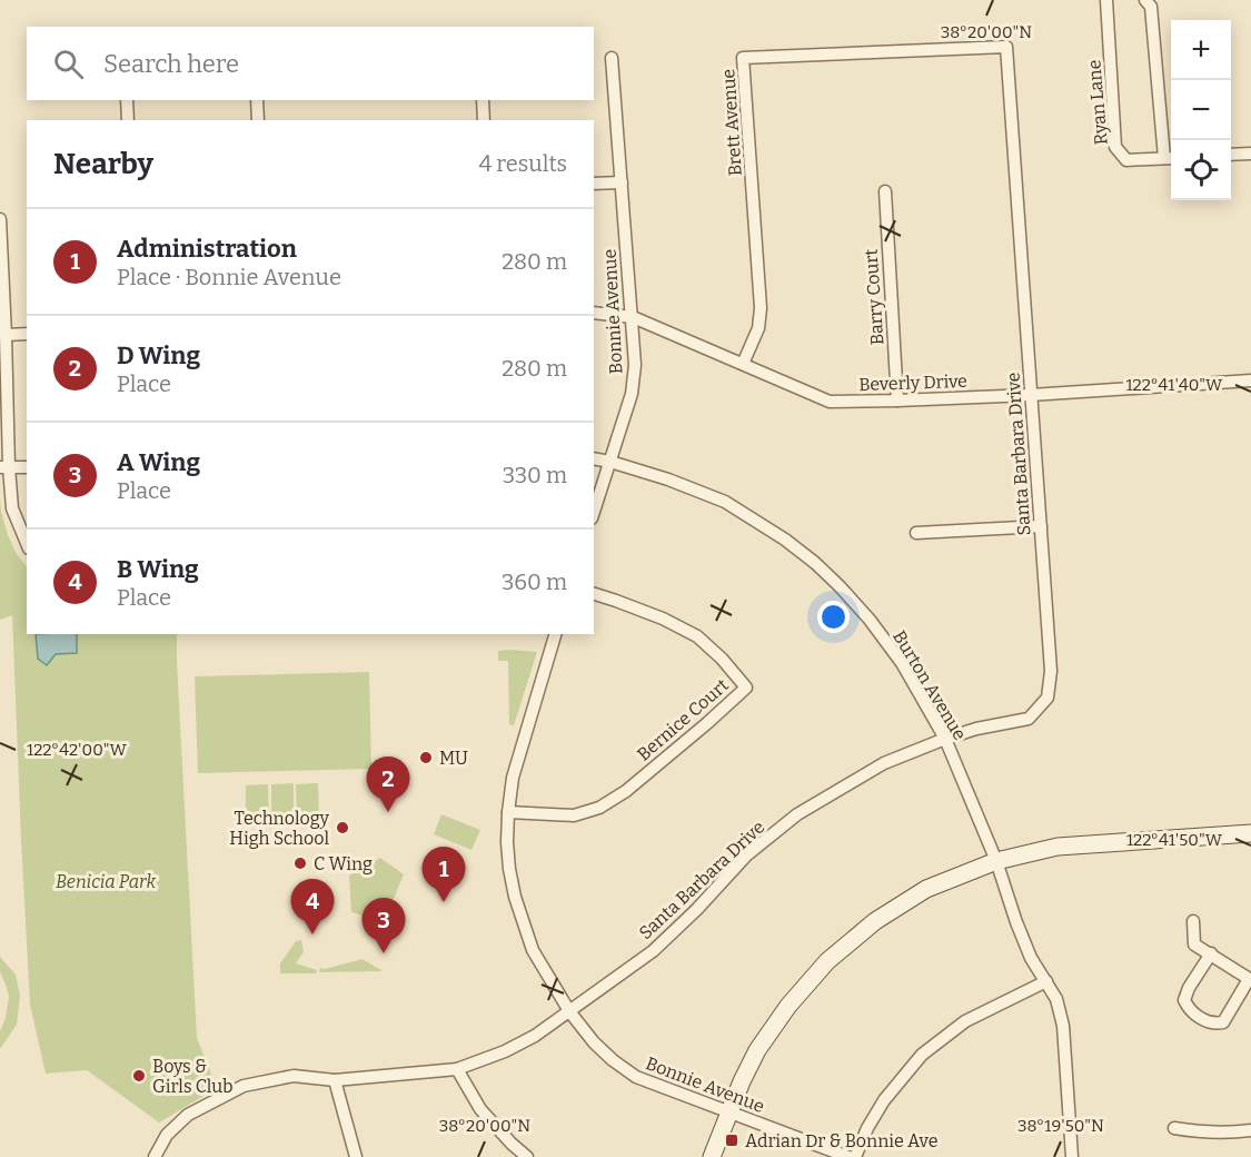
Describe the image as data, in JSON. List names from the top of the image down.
{
  "streets": {
    "street": [
      "Ryan Lane",
      "Brett Avenue",
      "Barry Court",
      "Bonnie Avenue",
      "Beverly Drive",
      "Santa Barbara Drive",
      "Burton Avenue",
      "Bernice Court"
    ]
  },
  "crossings": [
    ["Brett Avenue", "Beverly Drive"],
    ["Brett Avenue", "Santa Barbara Drive"],
    ["Barry Court", "Beverly Drive"],
    ["Bonnie Avenue", "Beverly Drive"],
    ["Bonnie Avenue", "Santa Barbara Drive"],
    ["Bonnie Avenue", "Burton Avenue"],
    ["Bonnie Avenue", "Bernice Court"],
    ["Beverly Drive", "Santa Barbara Drive"],
    ["Santa Barbara Drive", "Burton Avenue"]
  ],
  "parks": ["Benicia Park"],
  "places": {
    "other": [
      "MU",
      "Technology High School",
      "C Wing",
      "Boys & Girls Club"
    ],
    "transit": ["Adrian Dr & Bonnie Ave"]
  },
  "page": {
    "map_buttons": ["+", "−"],
    "search": "Search here",
    "heading": ["Nearby", "4 results"],
    "list": [
      {
        "mark": "1",
        "name": "Administration",
        "note": "Place · Bonnie Avenue",
        "value": "280 m"
      },
      {
        "mark": "2",
        "name": "D Wing",
        "note": "Place",
        "value": "280 m"
      },
      {
        "mark": "3",
        "name": "A Wing",
        "note": "Place",
        "value": "330 m"
      },
      {
        "mark": "4",
        "name": "B Wing",
        "note": "Place",
        "value": "360 m"
      }
    ],
    "pins": [
      "2",
      "1",
      "4",
      "3"
    ]
  },
  "coordinates": [
    "38°20'00\"N",
    "122°41'40\"W",
    "122°42'00\"W",
    "122°41'50\"W",
    "38°19'50\"N"
  ]
}
